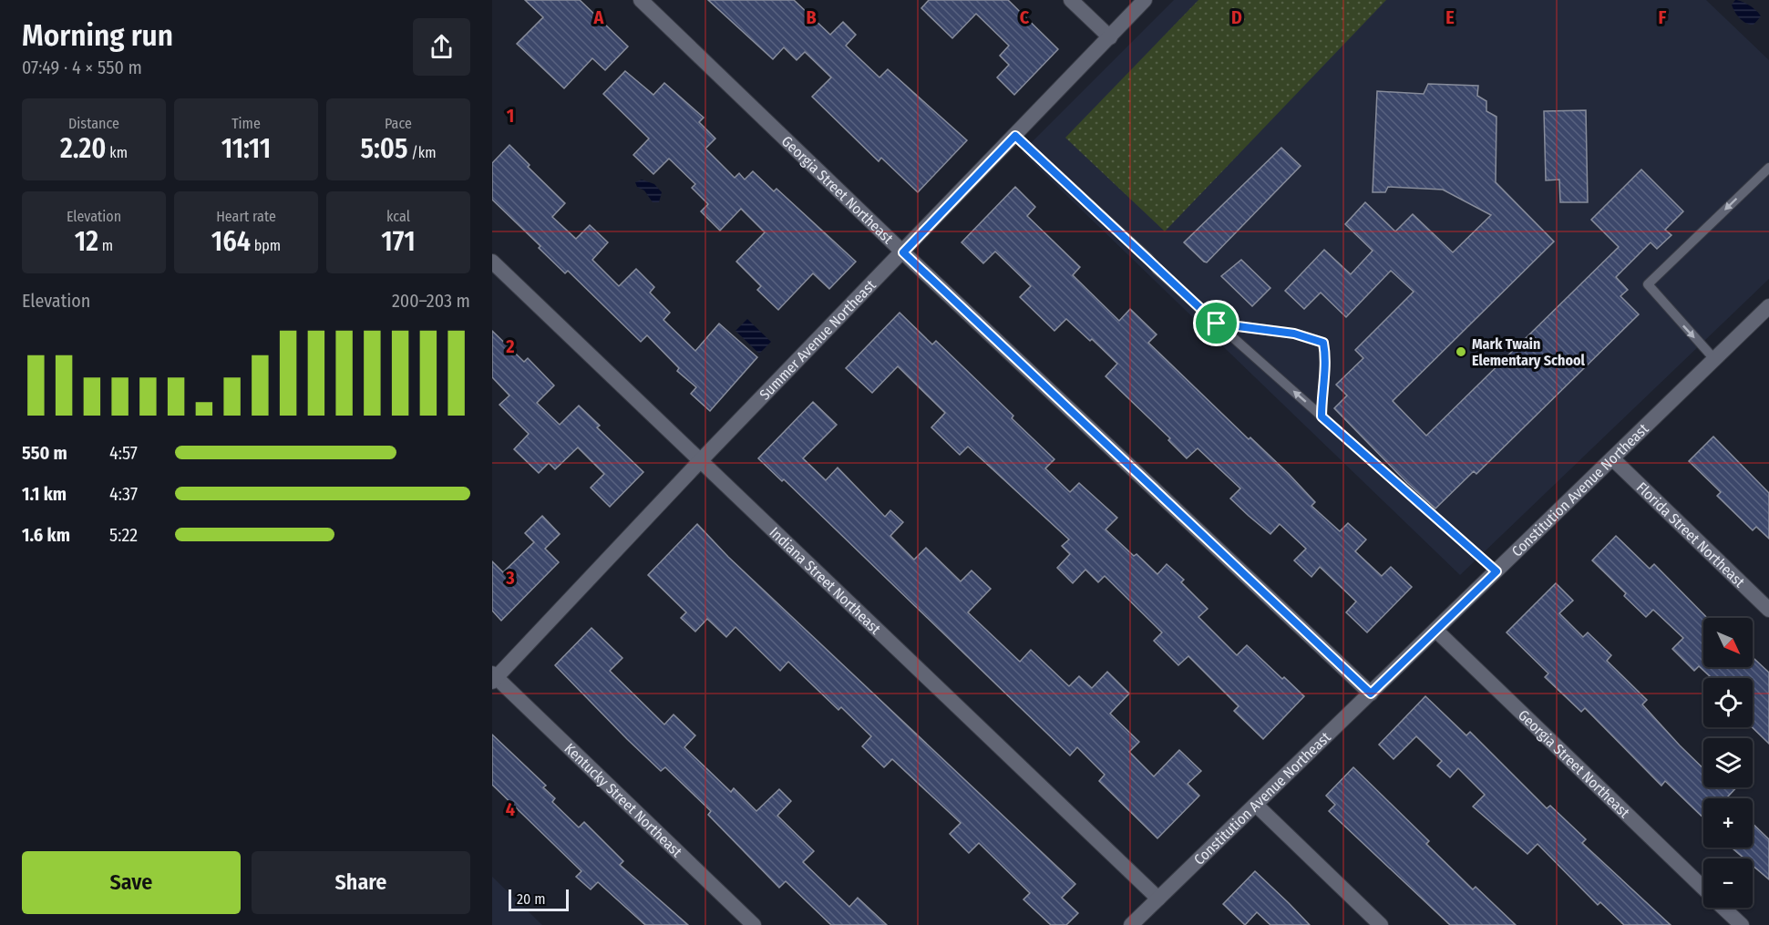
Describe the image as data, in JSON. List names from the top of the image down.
{
  "streets": {
    "street": [
      "Georgia Street Northeast",
      "Summer Avenue Northeast",
      "Constitution Avenue Northeast",
      "Florida Street Northeast",
      "Indiana Street Northeast",
      "Kentucky Street Northeast"
    ]
  },
  "crossings": [
    ["Georgia Street Northeast", "Summer Avenue Northeast"],
    ["Georgia Street Northeast", "Constitution Avenue Northeast"],
    ["Summer Avenue Northeast", "Indiana Street Northeast"],
    ["Summer Avenue Northeast", "Kentucky Street Northeast"],
    ["Constitution Avenue Northeast", "Florida Street Northeast"],
    ["Constitution Avenue Northeast", "Indiana Street Northeast"]
  ],
  "places": ["Mark Twain Elementary School"],
  "scale_bar": "20 m",
  "north": "bottom right",
  "page": {
    "heading": ["Morning run", "07:49 · 4 × 550 m"],
    "stats": [
      ["Distance", "2.20 km"],
      ["Time", "11:11"],
      ["Pace", "5:05 /km"],
      ["Elevation", "12 m"],
      ["Heart rate", "164 bpm"],
      ["kcal", "171"]
    ],
    "chart": ["Elevation", "200–203 m"],
    "list": [
      {
        "name": "550 m",
        "note": "4:57"
      },
      {
        "name": "1.1 km",
        "note": "4:37"
      },
      {
        "name": "1.6 km",
        "note": "5:22"
      }
    ],
    "map_buttons": ["+", "−"],
    "buttons": ["Save", "Share"],
    "scale": "20 m"
  },
  "grid": {
    "columns": [
      "A",
      "B",
      "C",
      "D",
      "E",
      "F"
    ],
    "rows": [
      "1",
      "2",
      "3",
      "4"
    ]
  }
}
